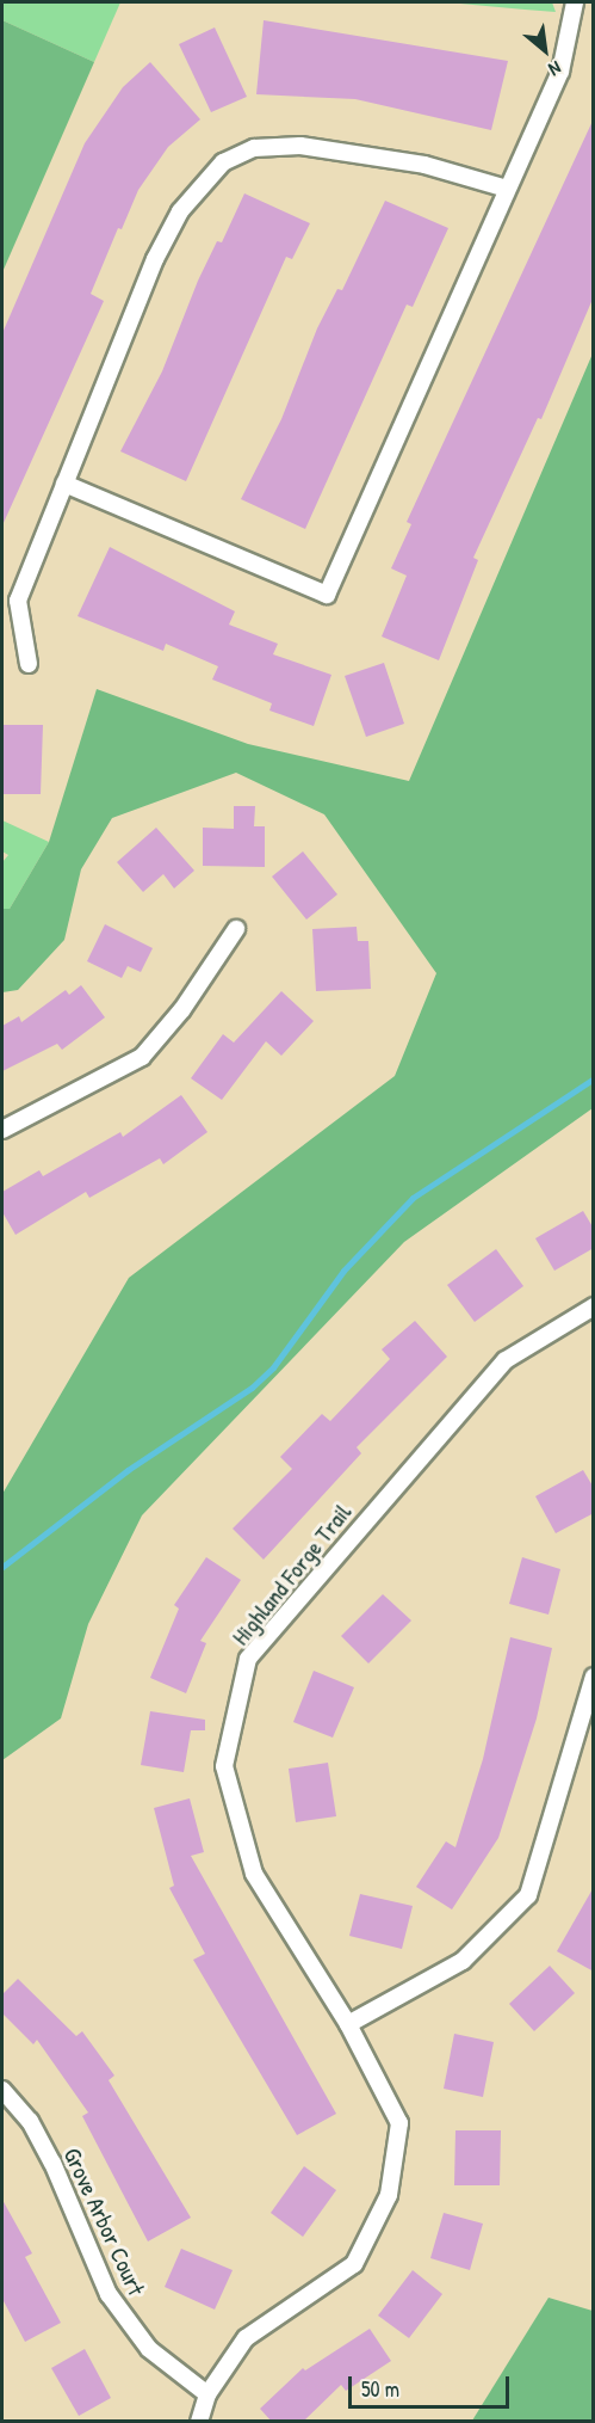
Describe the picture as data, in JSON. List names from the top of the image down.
{
  "streets": {
    "street": ["Highland Forge Trail", "Grove Arbor Court"]
  },
  "crossings": [
    ["Highland Forge Trail", "Grove Arbor Court"]
  ],
  "scale_bar": "50 m",
  "north": "bottom right"
}
